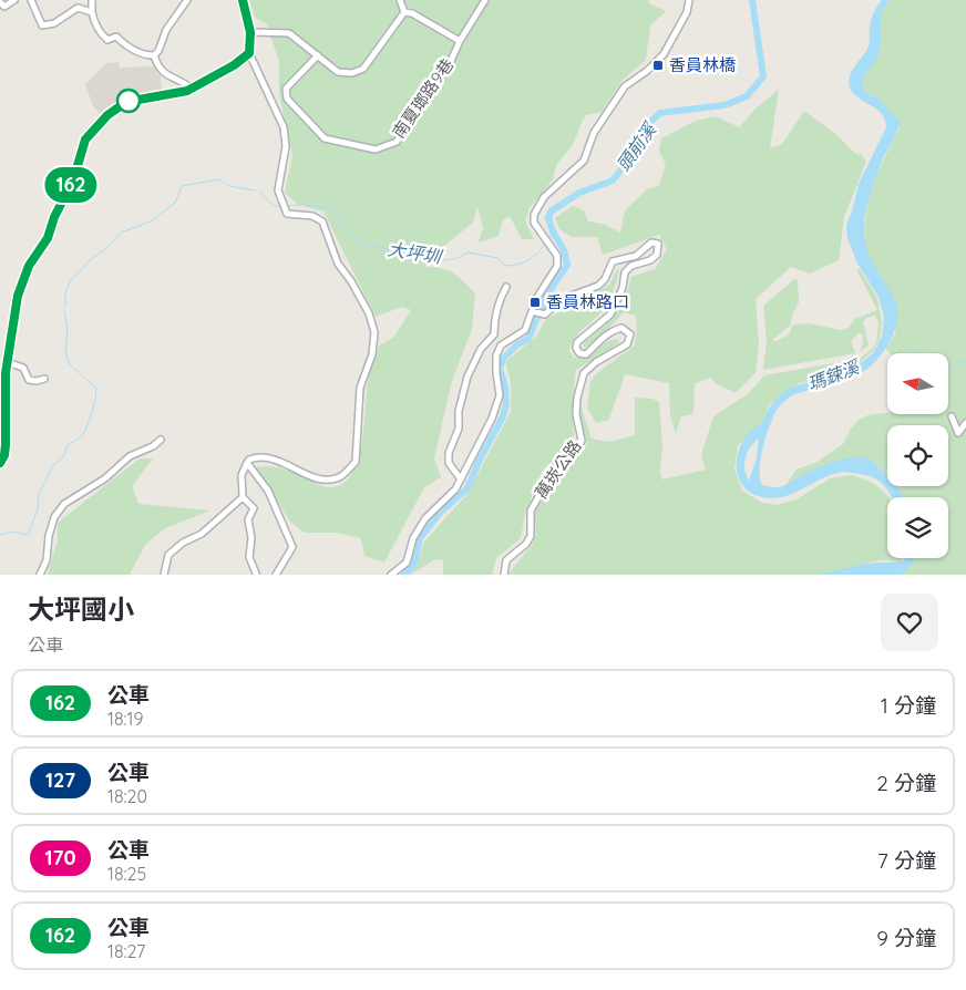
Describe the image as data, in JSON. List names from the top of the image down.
{
  "streets": {
    "street": ["南夏瑯路9巷", "萬崁公路"]
  },
  "water": ["頭前溪", "大坪圳", "瑪鋉溪"],
  "places": {
    "transit": ["香員林橋", "香員林路口"]
  },
  "lines": ["bus line 162"],
  "north": "left",
  "page": {
    "on_map": "162",
    "heading": ["大坪國小", "公車"],
    "list": [
      {
        "mark": "162",
        "name": "公車",
        "note": "18:19",
        "value": "1 分鐘"
      },
      {
        "mark": "127",
        "name": "公車",
        "note": "18:20",
        "value": "2 分鐘"
      },
      {
        "mark": "170",
        "name": "公車",
        "note": "18:25",
        "value": "7 分鐘"
      },
      {
        "mark": "162",
        "name": "公車",
        "note": "18:27",
        "value": "9 分鐘"
      }
    ]
  }
}
